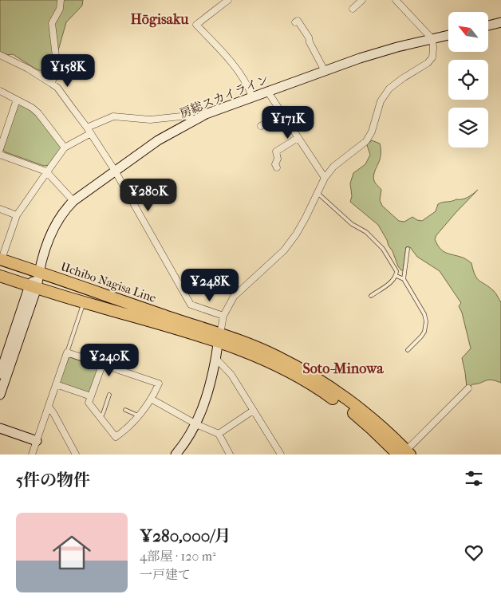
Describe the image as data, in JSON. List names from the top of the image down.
{
  "streets": {
    "highway": ["Uchibo Nagisa Line"],
    "main road": ["房総スカイライン"]
  },
  "crossings": [
    ["房総スカイライン", "Uchibo Nagisa Line"]
  ],
  "districts": ["Hōgisaku", "Soto-Minowa"],
  "north": "top left",
  "page": {
    "price": [
      "¥158K",
      "¥171K",
      "¥280K",
      "¥248K",
      "¥240K"
    ],
    "heading": "5件の物件",
    "list": [
      {
        "name": "¥280,000/月",
        "note": "4部屋 · 120 m² · 一戸建て"
      }
    ]
  }
}
